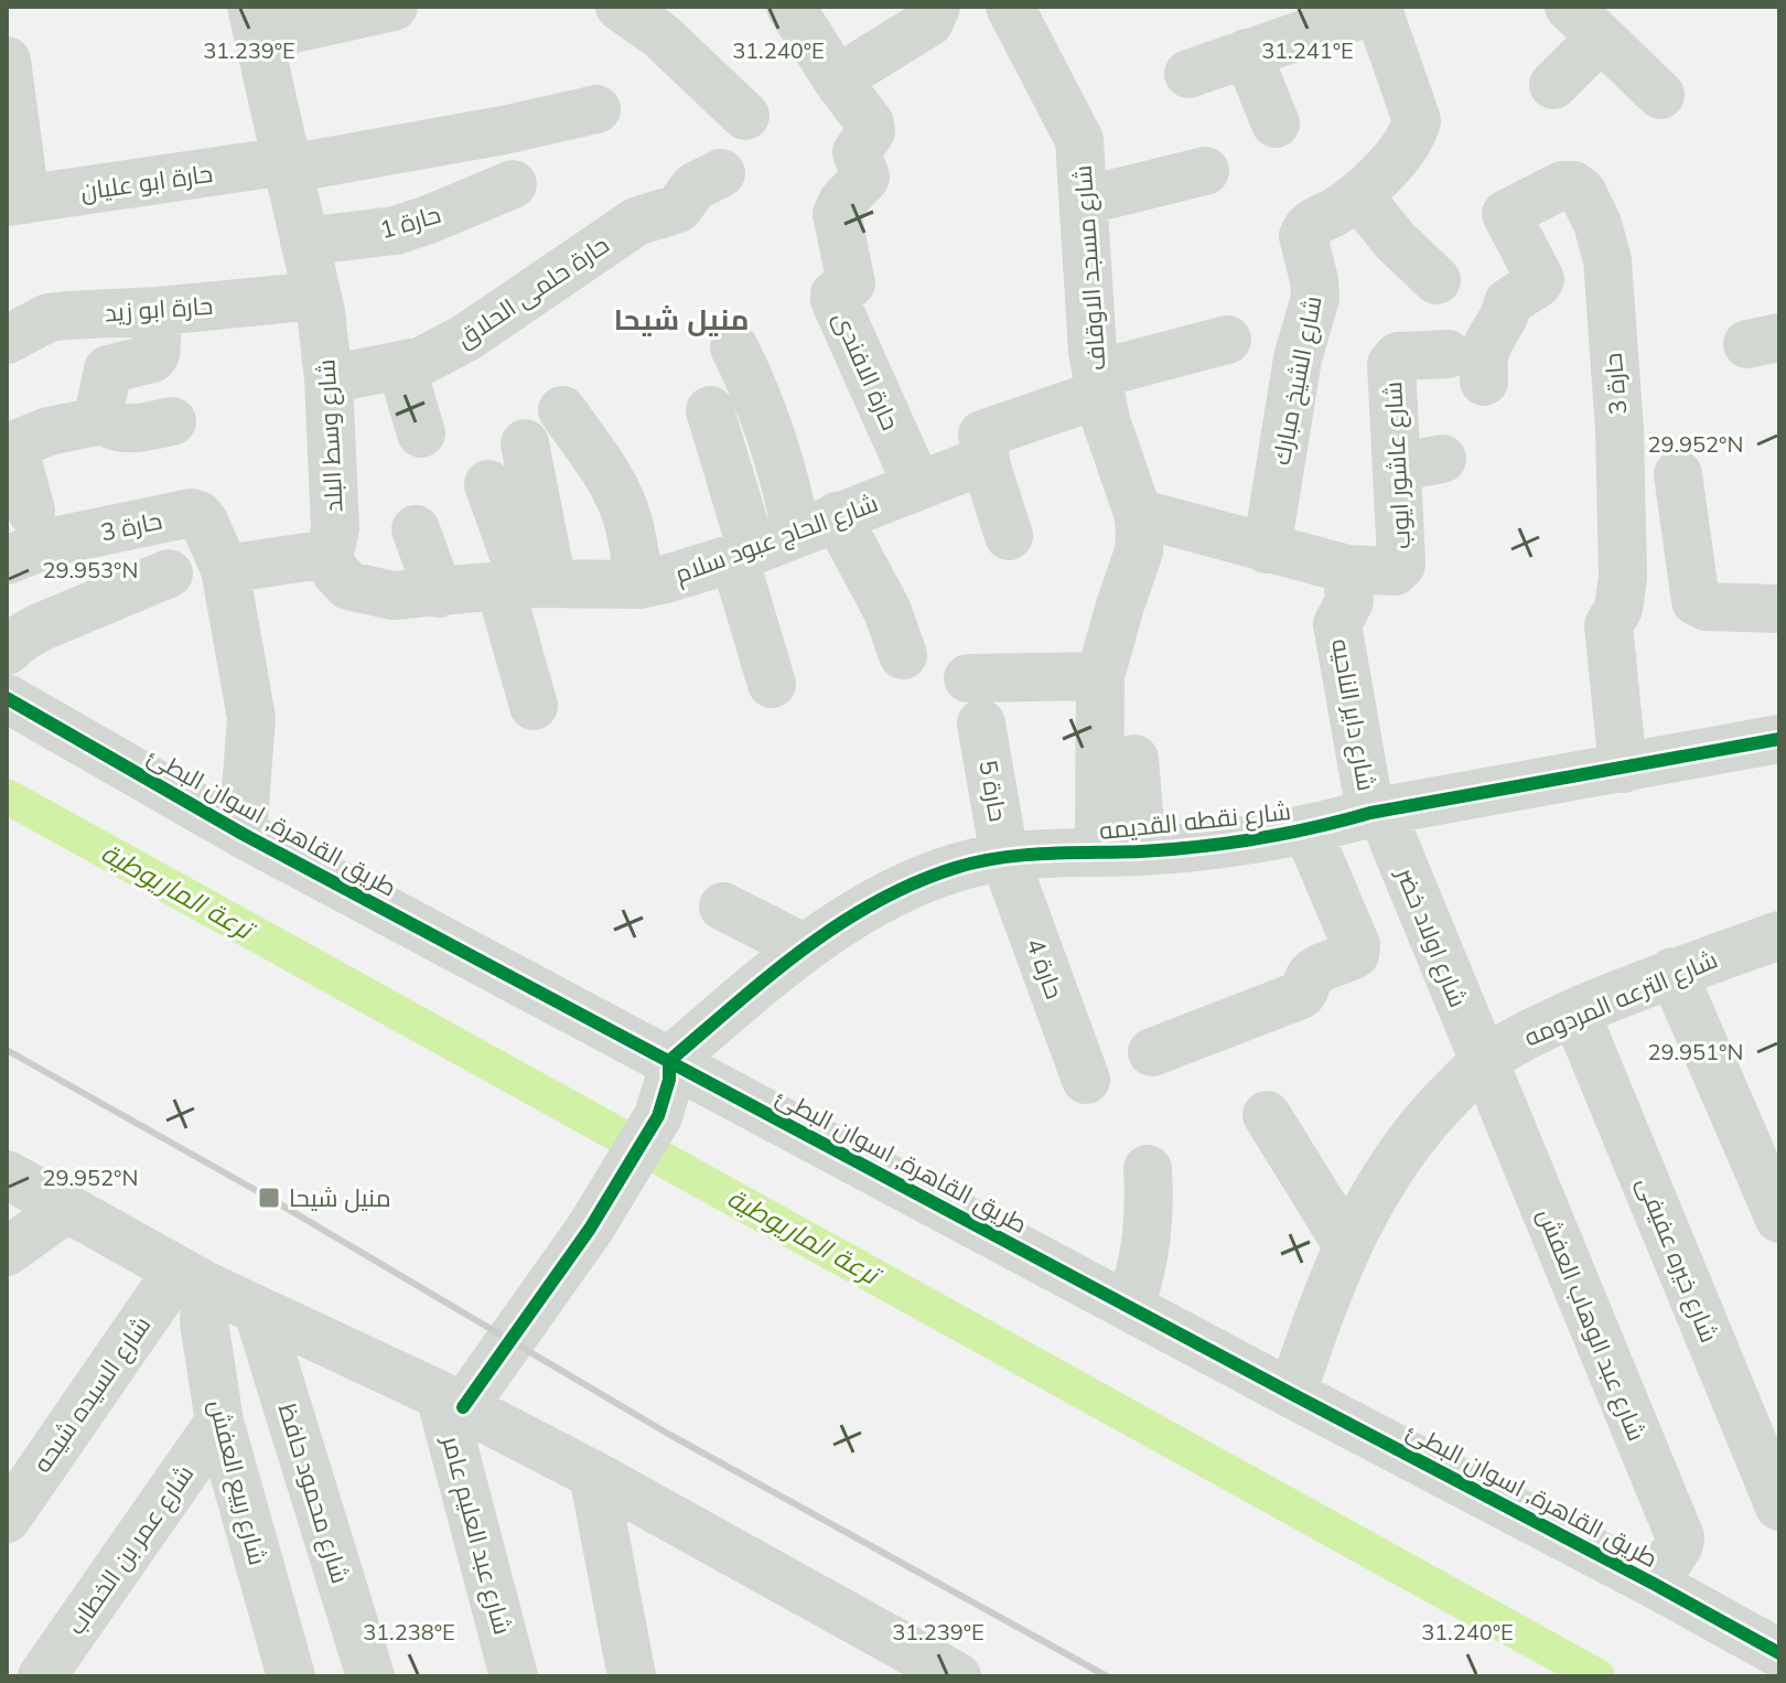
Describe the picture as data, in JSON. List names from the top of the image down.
{
  "streets": {
    "street": [
      "حارة ابو عليان",
      "حارة 1",
      "شارع مسجد الاوقاف",
      "حارة حلمى الحلاق",
      "حارة ابو زيد",
      "حارة الافندى",
      "شارع الشيخ مبارك",
      "حارة 3",
      "شارع وسط البلد",
      "شارع عاشور ايوب",
      "شارع الحاج عبود سلام",
      "شارع داير الناحيه",
      "حارة 5",
      "شارع نقطه القديمه",
      "طريق القاهرة, اسوان البطئ",
      "شارع اولاد خضر",
      "حارة 4",
      "شارع الترعه المردومه",
      "شارع خيره عفيفى",
      "شارع عبد الوهاب العفش",
      "شارع السيده شيحه",
      "شارع ربيع العفش",
      "شارع محمود حافظ",
      "شارع عبد العليم عامر",
      "شارع عمر بن الخطاب"
    ]
  },
  "crossings": [
    ["حارة ابو عليان", "شارع وسط البلد"],
    ["حارة 1", "شارع وسط البلد"],
    ["شارع مسجد الاوقاف", "شارع عاشور ايوب"],
    ["شارع مسجد الاوقاف", "شارع نقطه القديمه"],
    ["حارة حلمى الحلاق", "شارع وسط البلد"],
    ["حارة ابو زيد", "شارع وسط البلد"],
    ["حارة الافندى", "شارع الحاج عبود سلام"],
    ["شارع الشيخ مبارك", "شارع عاشور ايوب"],
    ["حارة 3", "شارع عاشور ايوب"],
    ["حارة 3", "شارع نقطه القديمه"],
    ["شارع وسط البلد", "شارع الحاج عبود سلام"],
    ["شارع عاشور ايوب", "شارع داير الناحيه"],
    ["شارع داير الناحيه", "شارع نقطه القديمه"],
    ["شارع داير الناحيه", "شارع اولاد خضر"],
    ["حارة 5", "شارع نقطه القديمه"],
    ["حارة 5", "حارة 4"],
    ["شارع نقطه القديمه", "طريق القاهرة, اسوان البطئ"],
    ["شارع نقطه القديمه", "شارع اولاد خضر"],
    ["شارع نقطه القديمه", "حارة 4"],
    ["طريق القاهرة, اسوان البطئ", "شارع الترعه المردومه"],
    ["طريق القاهرة, اسوان البطئ", "شارع عبد الوهاب العفش"],
    ["شارع اولاد خضر", "شارع الترعه المردومه"],
    ["شارع اولاد خضر", "شارع عبد الوهاب العفش"],
    ["شارع الترعه المردومه", "شارع خيره عفيفى"],
    ["شارع الترعه المردومه", "شارع عبد الوهاب العفش"],
    ["شارع السيده شيحه", "شارع ربيع العفش"],
    ["شارع ربيع العفش", "شارع عمر بن الخطاب"]
  ],
  "districts": ["منيل شيحا"],
  "water": ["ترعة الماريوطية"],
  "places": {
    "transit": ["منيل شيحا"]
  },
  "coordinates": [
    "31.239°E",
    "31.240°E",
    "31.241°E",
    "29.952°N",
    "29.953°N",
    "29.951°N",
    "31.238°E"
  ]
}
